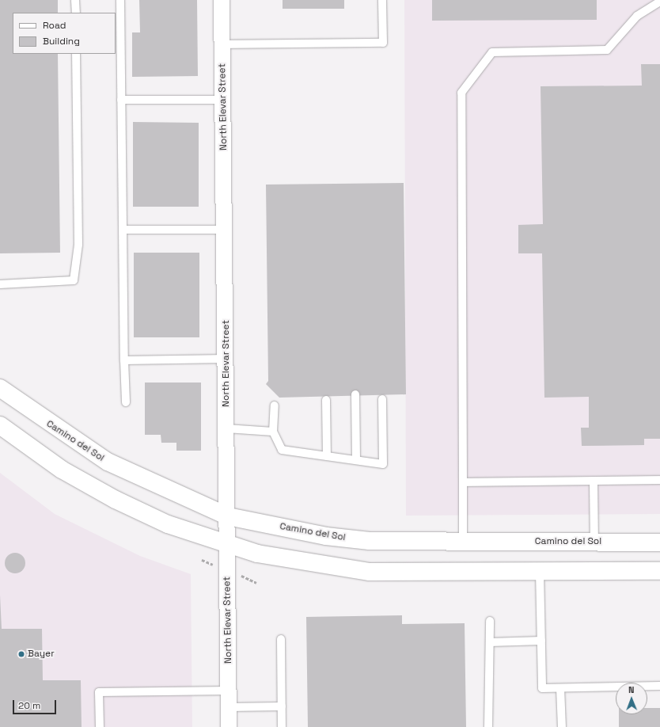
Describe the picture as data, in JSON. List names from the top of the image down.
{
  "streets": {
    "street": ["North Elevar Street", "Camino del Sol"]
  },
  "crossings": [
    ["North Elevar Street", "Camino del Sol"]
  ],
  "places": ["Bayer"],
  "legend": ["Road", "Building"],
  "scale_bar": "20 m",
  "north": "top"
}
